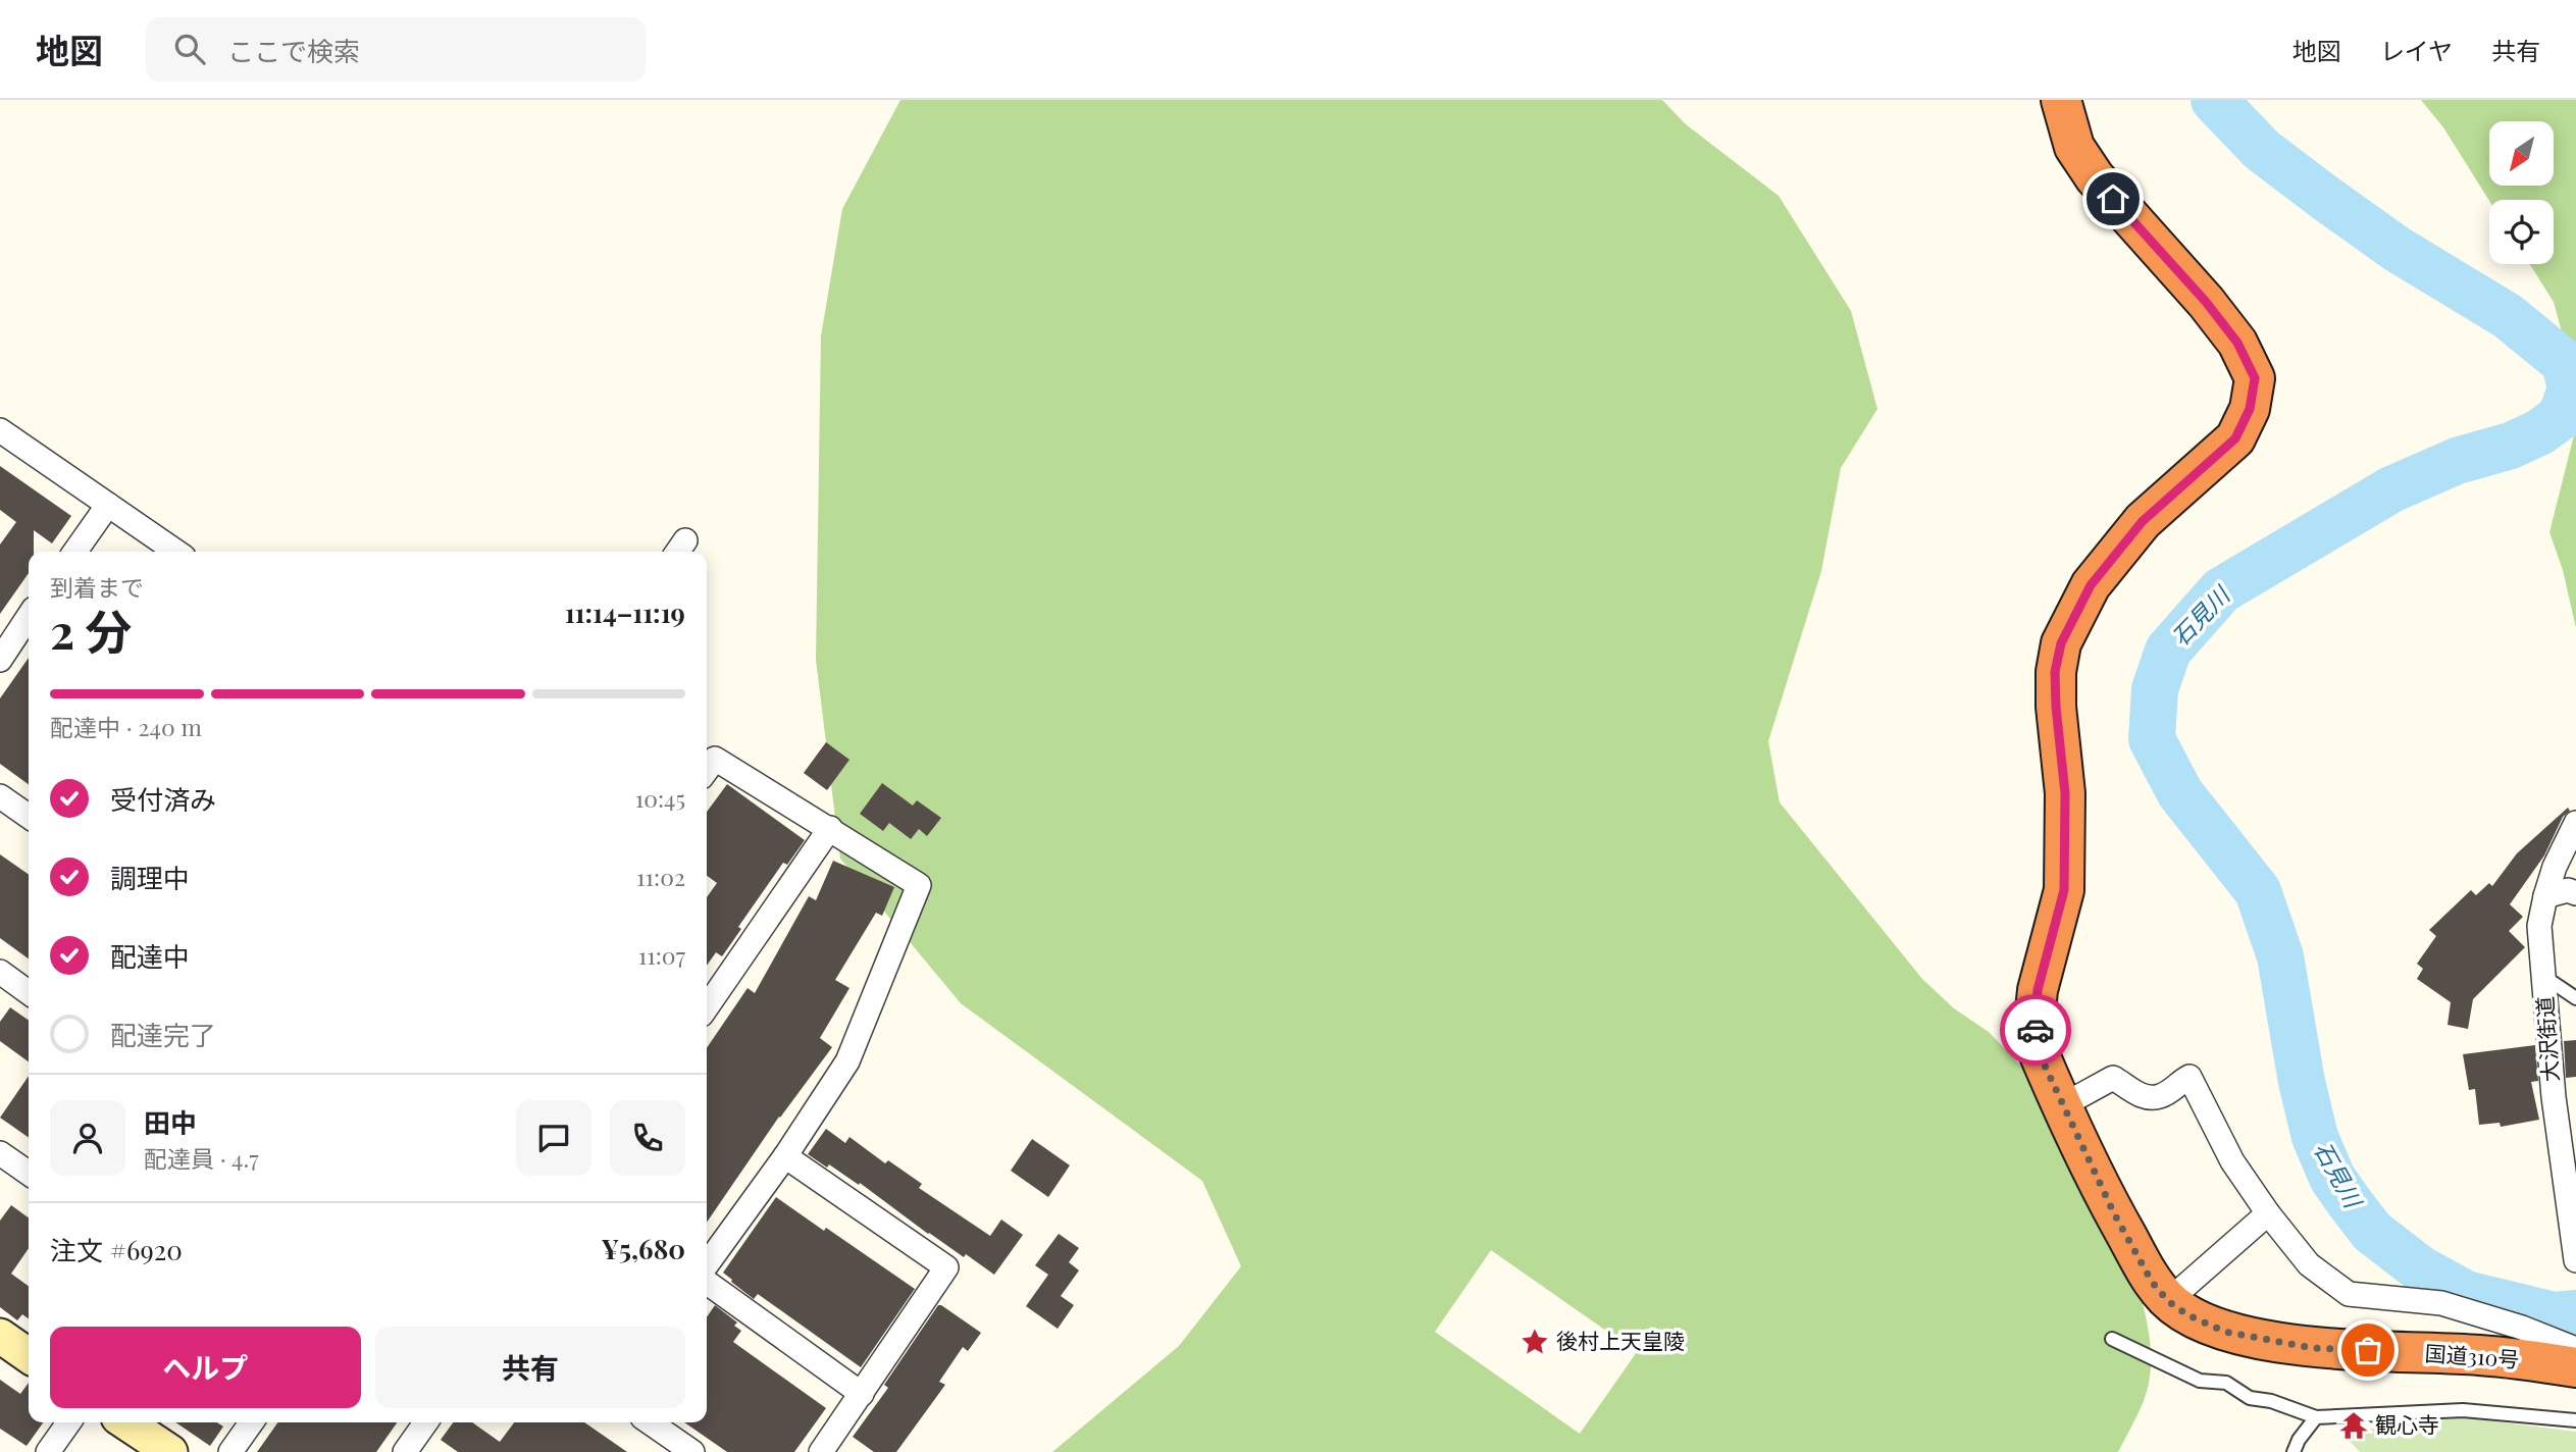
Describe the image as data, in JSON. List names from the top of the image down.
{
  "streets": {
    "highway": ["国道310号"],
    "street": ["大沢街道"]
  },
  "water": ["石見川"],
  "places": {
    "place": ["後村上天皇陵"],
    "temple": ["観心寺"]
  },
  "north": "bottom left",
  "page": {
    "header": "地図",
    "search": "ここで検索",
    "nav": ["地図", "レイヤ", "共有"],
    "heading": ["2 分", "到着まで", "11:14–11:19"],
    "panel": [
      "田中",
      "配達員 · 4.7",
      "注文 #6920",
      "¥5,680"
    ],
    "bar": "配達中 · 240 m",
    "list": [
      ["受付済み", "10:45"],
      ["調理中", "11:02"],
      ["配達中", "11:07"],
      "配達完了"
    ],
    "buttons": ["ヘルプ", "共有"]
  }
}
